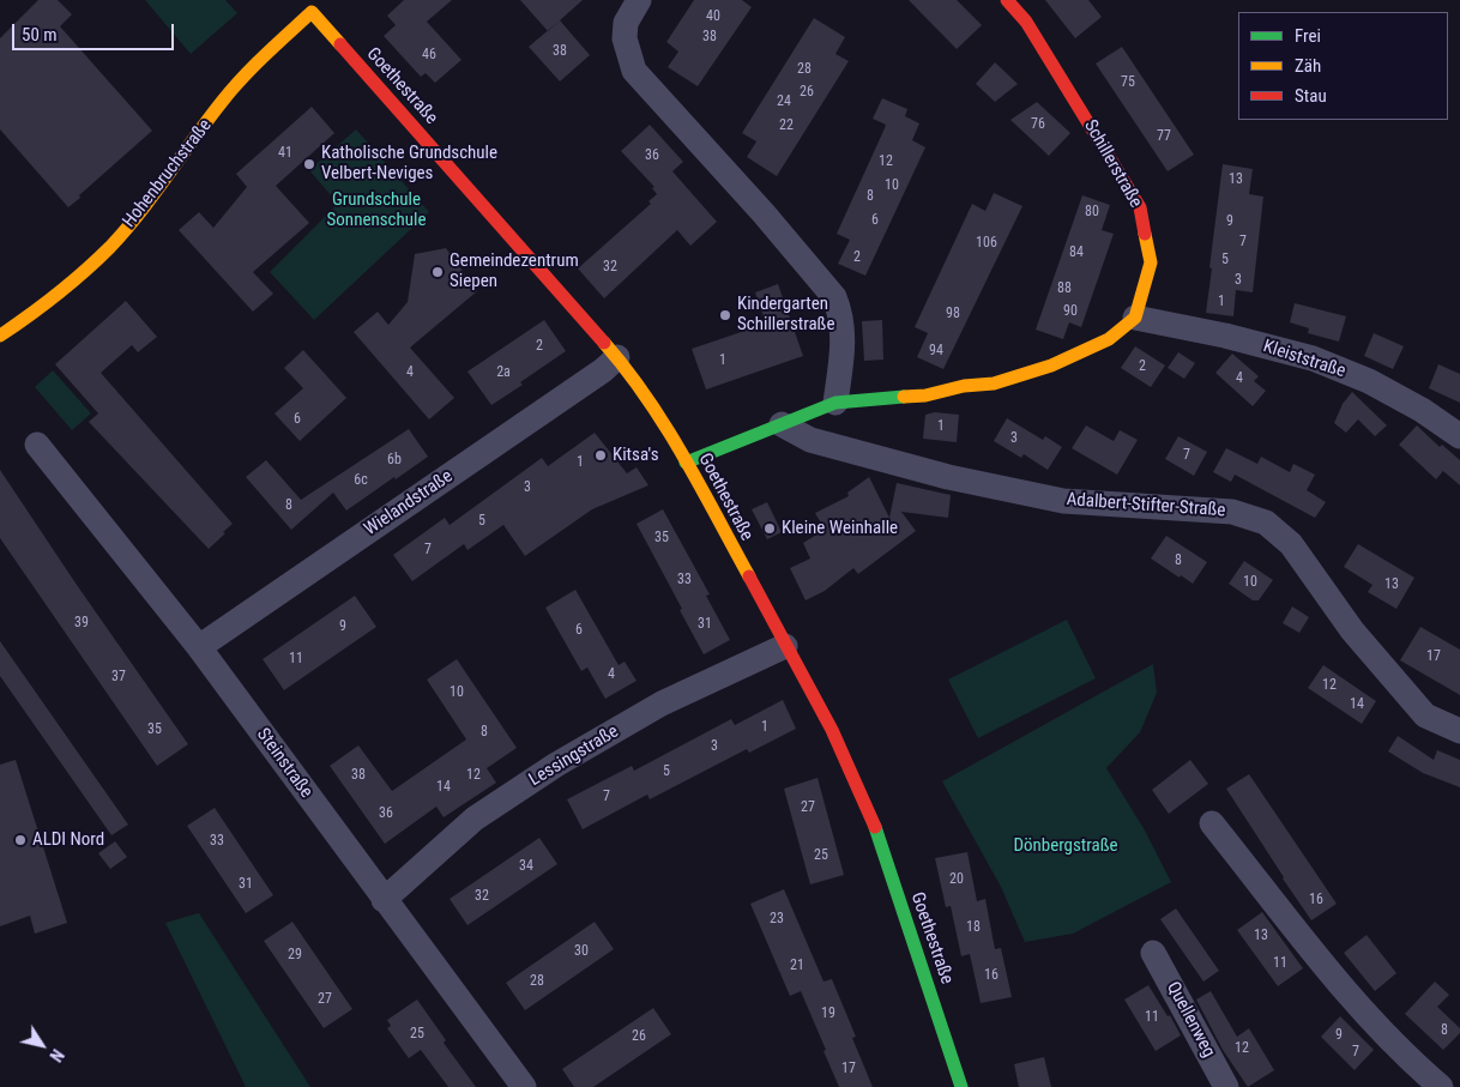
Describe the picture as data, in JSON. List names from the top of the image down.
{
  "streets": {
    "street": [
      "Goethestraße",
      "Schillerstraße",
      "Hohenbruchstraße",
      "Kleiststraße",
      "Wielandstraße",
      "Adalbert-Stifter-Straße",
      "Lessingstraße",
      "Steinstraße",
      "Quellenweg"
    ]
  },
  "crossings": [
    ["Goethestraße", "Hohenbruchstraße"],
    ["Goethestraße", "Wielandstraße"],
    ["Goethestraße", "Lessingstraße"],
    ["Schillerstraße", "Kleiststraße"],
    ["Wielandstraße", "Steinstraße"],
    ["Lessingstraße", "Steinstraße"]
  ],
  "parks": ["Grundschule Sonnenschule", "Dönbergstraße"],
  "places": [
    "Katholische Grundschule Velbert-Neviges",
    "Gemeindezentrum Siepen",
    "Kindergarten Schillerstraße",
    "Kitsa's",
    "Kleine Weinhalle",
    "ALDI Nord"
  ],
  "house_numbers": [
    "40",
    "38",
    "38",
    "46",
    "28",
    "75",
    "26",
    "24",
    "76",
    "22",
    "77",
    "41",
    "36",
    "12",
    "13",
    "10",
    "8",
    "80",
    "6",
    "9",
    "7",
    "106",
    "84",
    "2",
    "5",
    "32",
    "3",
    "88",
    "1",
    "90",
    "98",
    "2",
    "94",
    "1",
    "2",
    "4",
    "2a",
    "4",
    "6",
    "1",
    "3",
    "7",
    "6b",
    "1",
    "6c",
    "3",
    "8",
    "5",
    "35",
    "7",
    "8",
    "33",
    "10",
    "13",
    "39",
    "31",
    "9",
    "6",
    "17",
    "11",
    "4",
    "37",
    "12",
    "10",
    "14",
    "1",
    "35",
    "8",
    "3",
    "5",
    "38",
    "12",
    "14",
    "7",
    "27",
    "36",
    "33",
    "25",
    "34",
    "20",
    "31",
    "32",
    "16",
    "23",
    "18",
    "13",
    "30",
    "29",
    "11",
    "21",
    "16",
    "28",
    "27",
    "19",
    "11",
    "8",
    "25",
    "9",
    "26",
    "12",
    "7",
    "17"
  ],
  "legend": ["Frei", "Zäh", "Stau"],
  "scale_bar": "50 m",
  "north": "bottom right"
}
